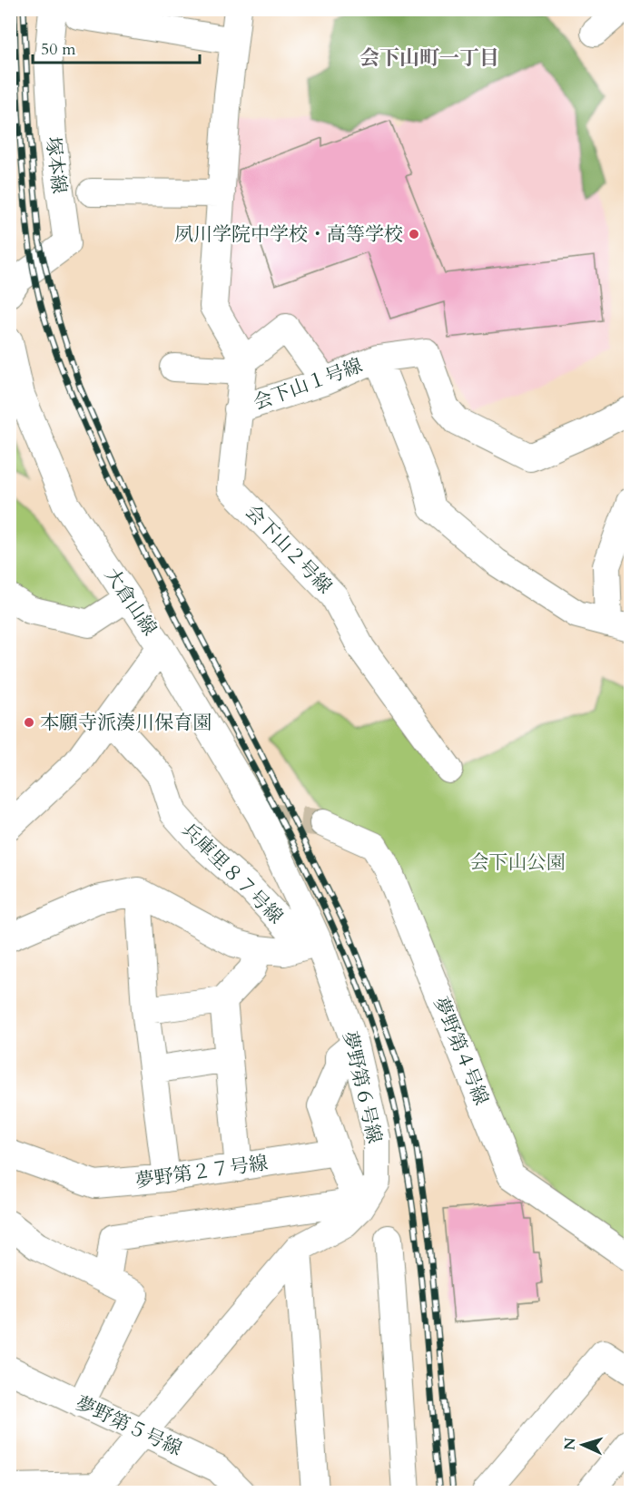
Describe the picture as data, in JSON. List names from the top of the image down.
{
  "streets": {
    "street": [
      "塚本線",
      "会下山１号線",
      "会下山２号線",
      "大倉山線",
      "兵庫里８７号線",
      "夢野第４号線",
      "夢野第６号線",
      "夢野第２７号線",
      "夢野第５号線"
    ]
  },
  "crossings": [
    ["会下山１号線", "会下山２号線"],
    ["大倉山線", "兵庫里８７号線"],
    ["大倉山線", "夢野第６号線"],
    ["兵庫里８７号線", "夢野第６号線"],
    ["夢野第６号線", "夢野第５号線"]
  ],
  "districts": ["会下山町一丁目"],
  "parks": ["会下山公園"],
  "places": ["夙川学院中学校・高等学校", "本願寺派湊川保育園"],
  "scale_bar": "50 m",
  "north": "left"
}
